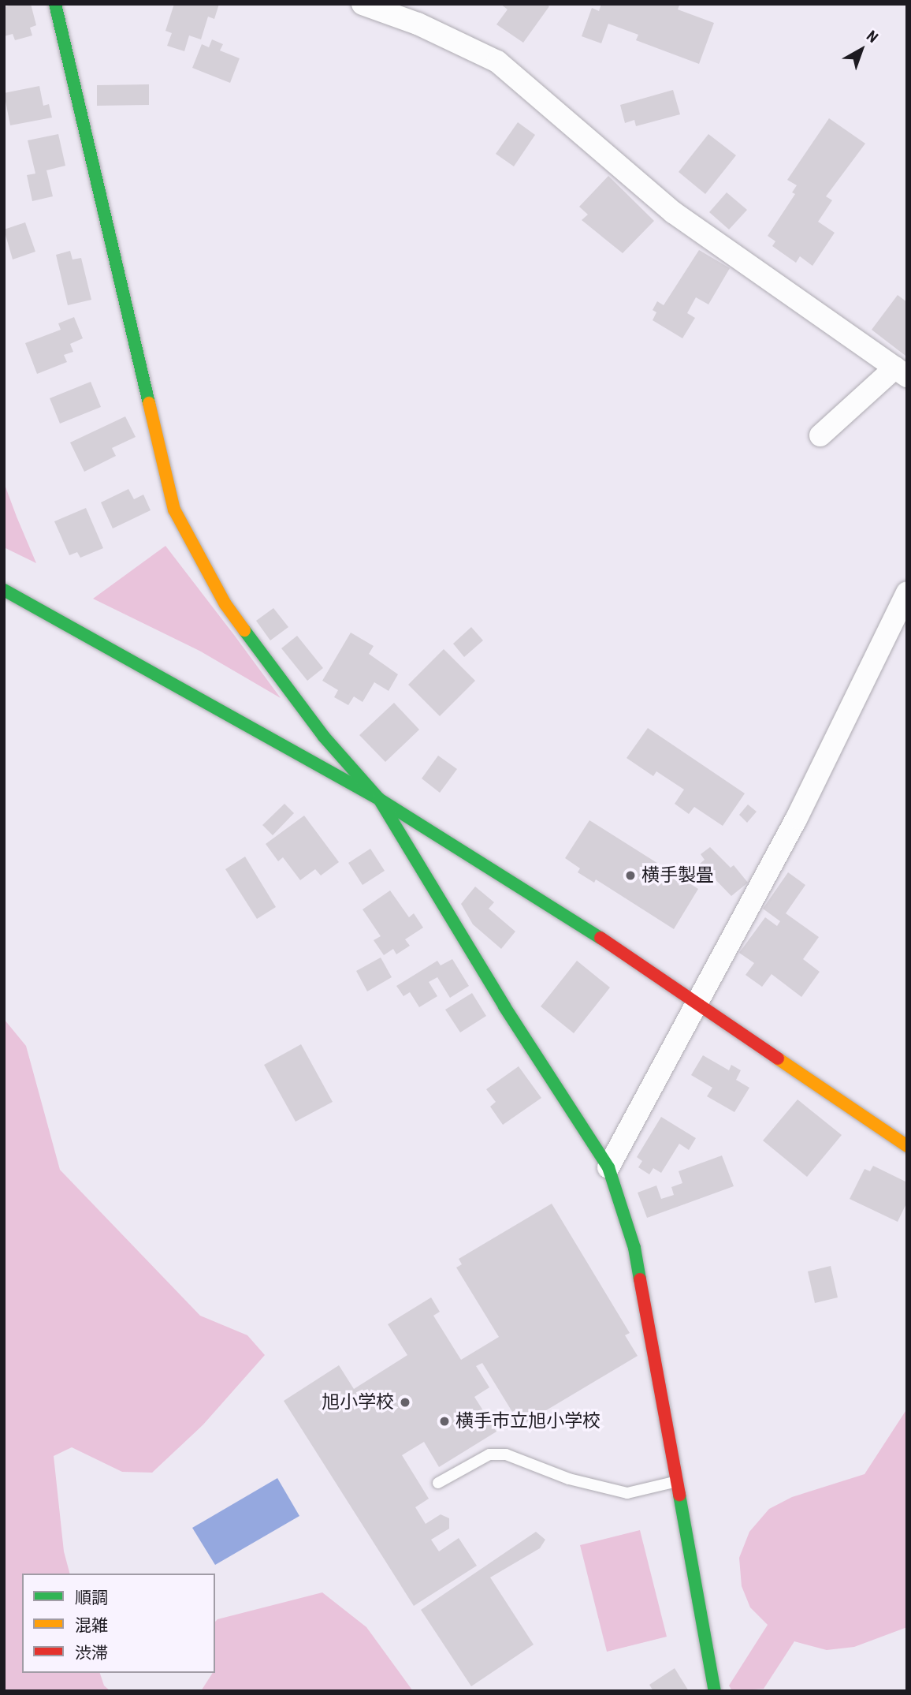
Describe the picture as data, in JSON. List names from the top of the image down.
{
  "places": ["横手製畳", "旭小学校", "横手市立旭小学校"],
  "legend": ["順調", "混雑", "渋滞"],
  "north": "top right"
}
